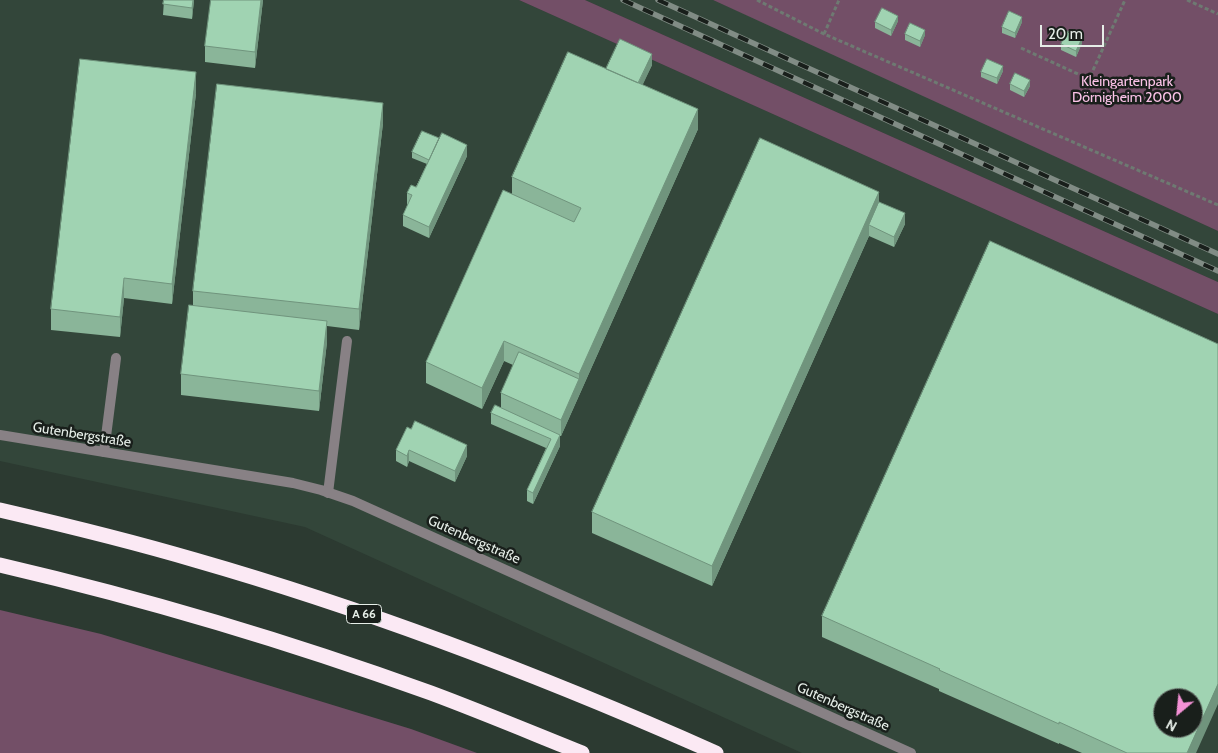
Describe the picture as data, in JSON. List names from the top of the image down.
{
  "streets": {
    "highway": ["A 66"],
    "street": ["Gutenbergstraße"]
  },
  "parks": ["Kleingartenpark Dörnigheim 2000"],
  "scale_bar": "20 m",
  "north": "bottom left"
}
